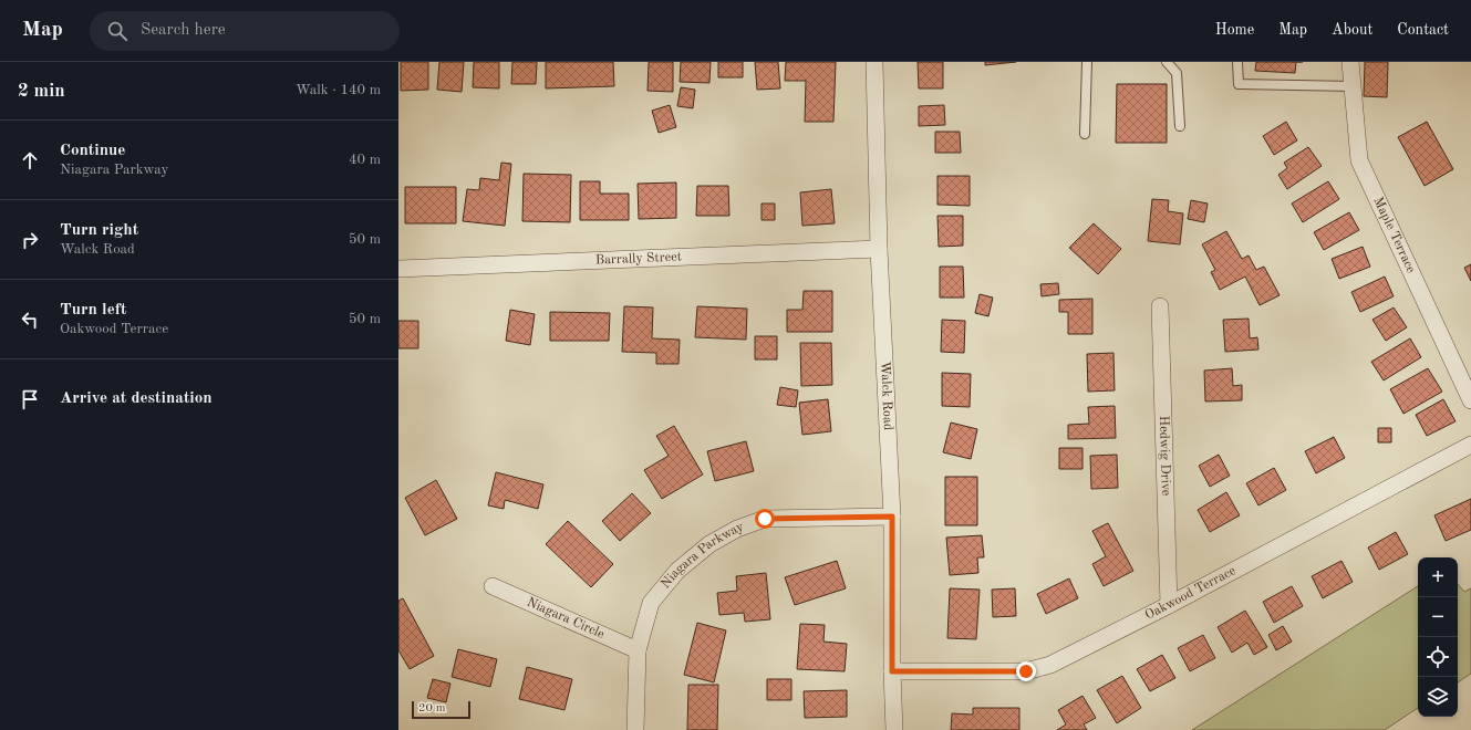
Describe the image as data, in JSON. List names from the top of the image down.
{
  "streets": {
    "street": [
      "Maple Terrace",
      "Barrally Street",
      "Walck Road",
      "Hedwig Drive",
      "Niagara Parkway",
      "Oakwood Terrace",
      "Niagara Circle"
    ]
  },
  "crossings": [
    ["Barrally Street", "Walck Road"],
    ["Walck Road", "Niagara Parkway"],
    ["Walck Road", "Oakwood Terrace"],
    ["Hedwig Drive", "Oakwood Terrace"],
    ["Niagara Parkway", "Niagara Circle"]
  ],
  "scale_bar": "20 m",
  "page": {
    "header": "Map",
    "search": "Search here",
    "nav": [
      "Home",
      "Map",
      "About",
      "Contact"
    ],
    "heading": ["2 min", "Walk · 140 m"],
    "list": [
      ["Continue", "Niagara Parkway", "40 m"],
      ["Turn right", "Walck Road", "50 m"],
      ["Turn left", "Oakwood Terrace", "50 m"],
      "Arrive at destination"
    ],
    "map_buttons": ["+", "−"],
    "scale": "20 m"
  }
}
